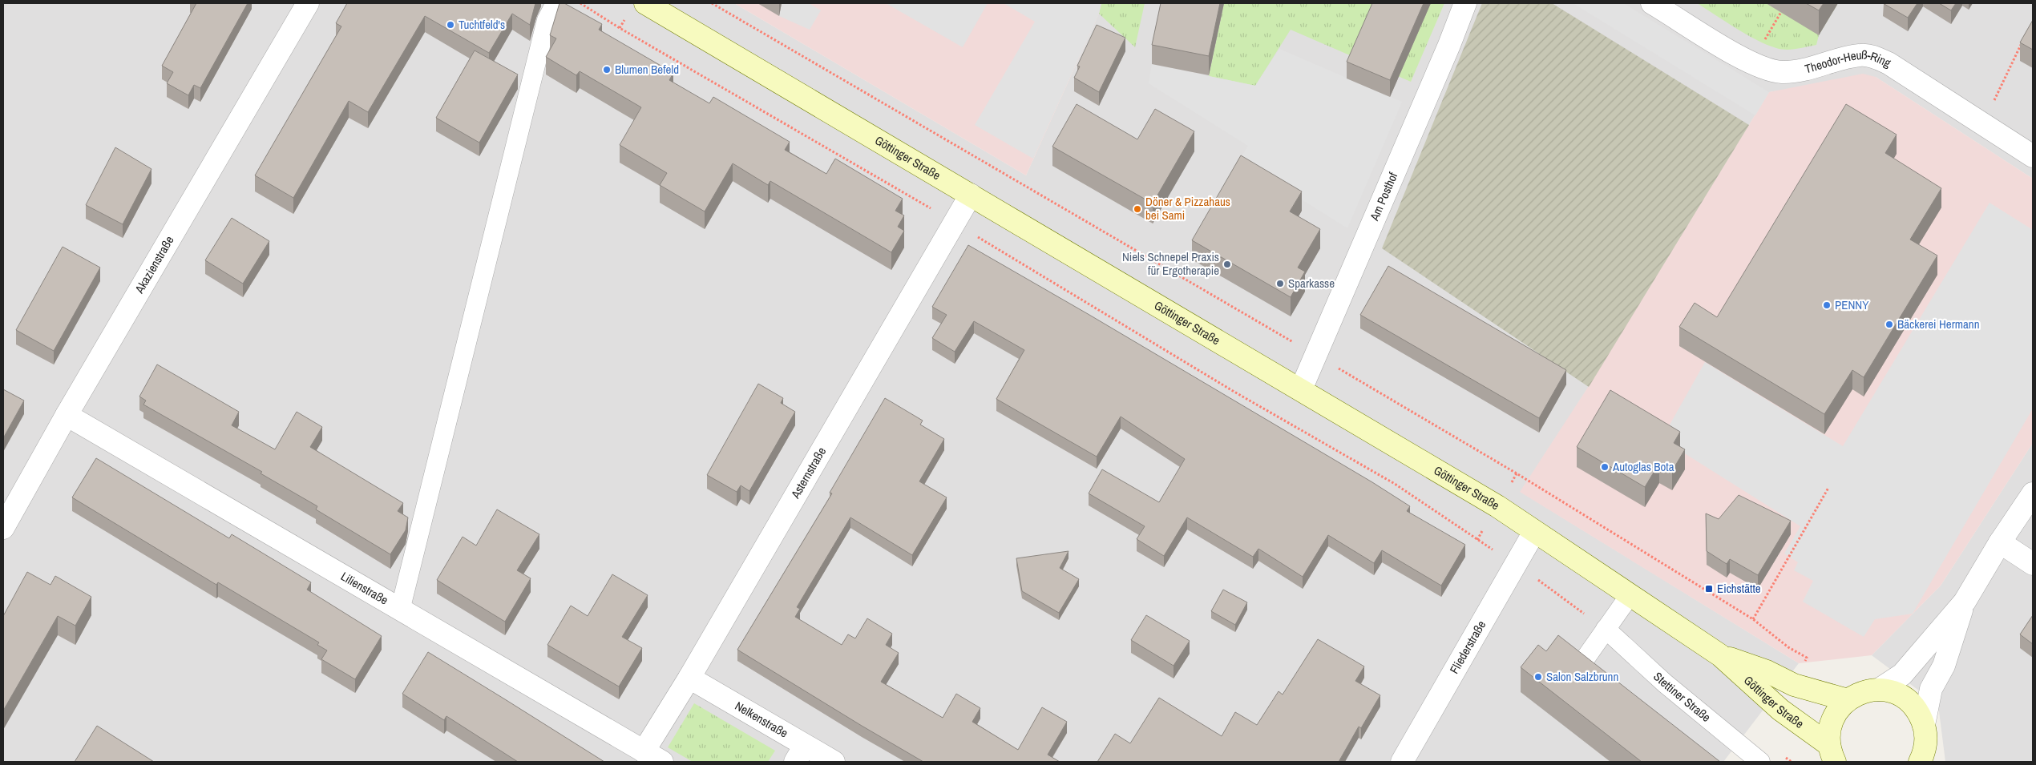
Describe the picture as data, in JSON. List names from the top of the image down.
{
  "streets": {
    "main road": ["Göttinger Straße"],
    "street": [
      "Theodor-Heuß-Ring",
      "Am Posthof",
      "Akazienstraße",
      "Asternstraße",
      "Lilienstraße",
      "Fliederstraße",
      "Nelkenstraße"
    ],
    "lane": ["Stettiner Straße"]
  },
  "crossings": [
    ["Göttinger Straße", "Am Posthof"],
    ["Göttinger Straße", "Asternstraße"],
    ["Göttinger Straße", "Fliederstraße"],
    ["Akazienstraße", "Lilienstraße"],
    ["Asternstraße", "Lilienstraße"],
    ["Asternstraße", "Nelkenstraße"]
  ],
  "places": {
    "other": [
      "Tuchtfeld's",
      "Blumen Befeld",
      "Döner & Pizzahaus bei Sami",
      "Niels Schnepel Praxis für Ergotherapie",
      "Sparkasse",
      "PENNY",
      "Bäckerei Hermann",
      "Autoglas Bota",
      "Salon Salzbrunn"
    ],
    "transit": ["Eichstätte"]
  }
}
